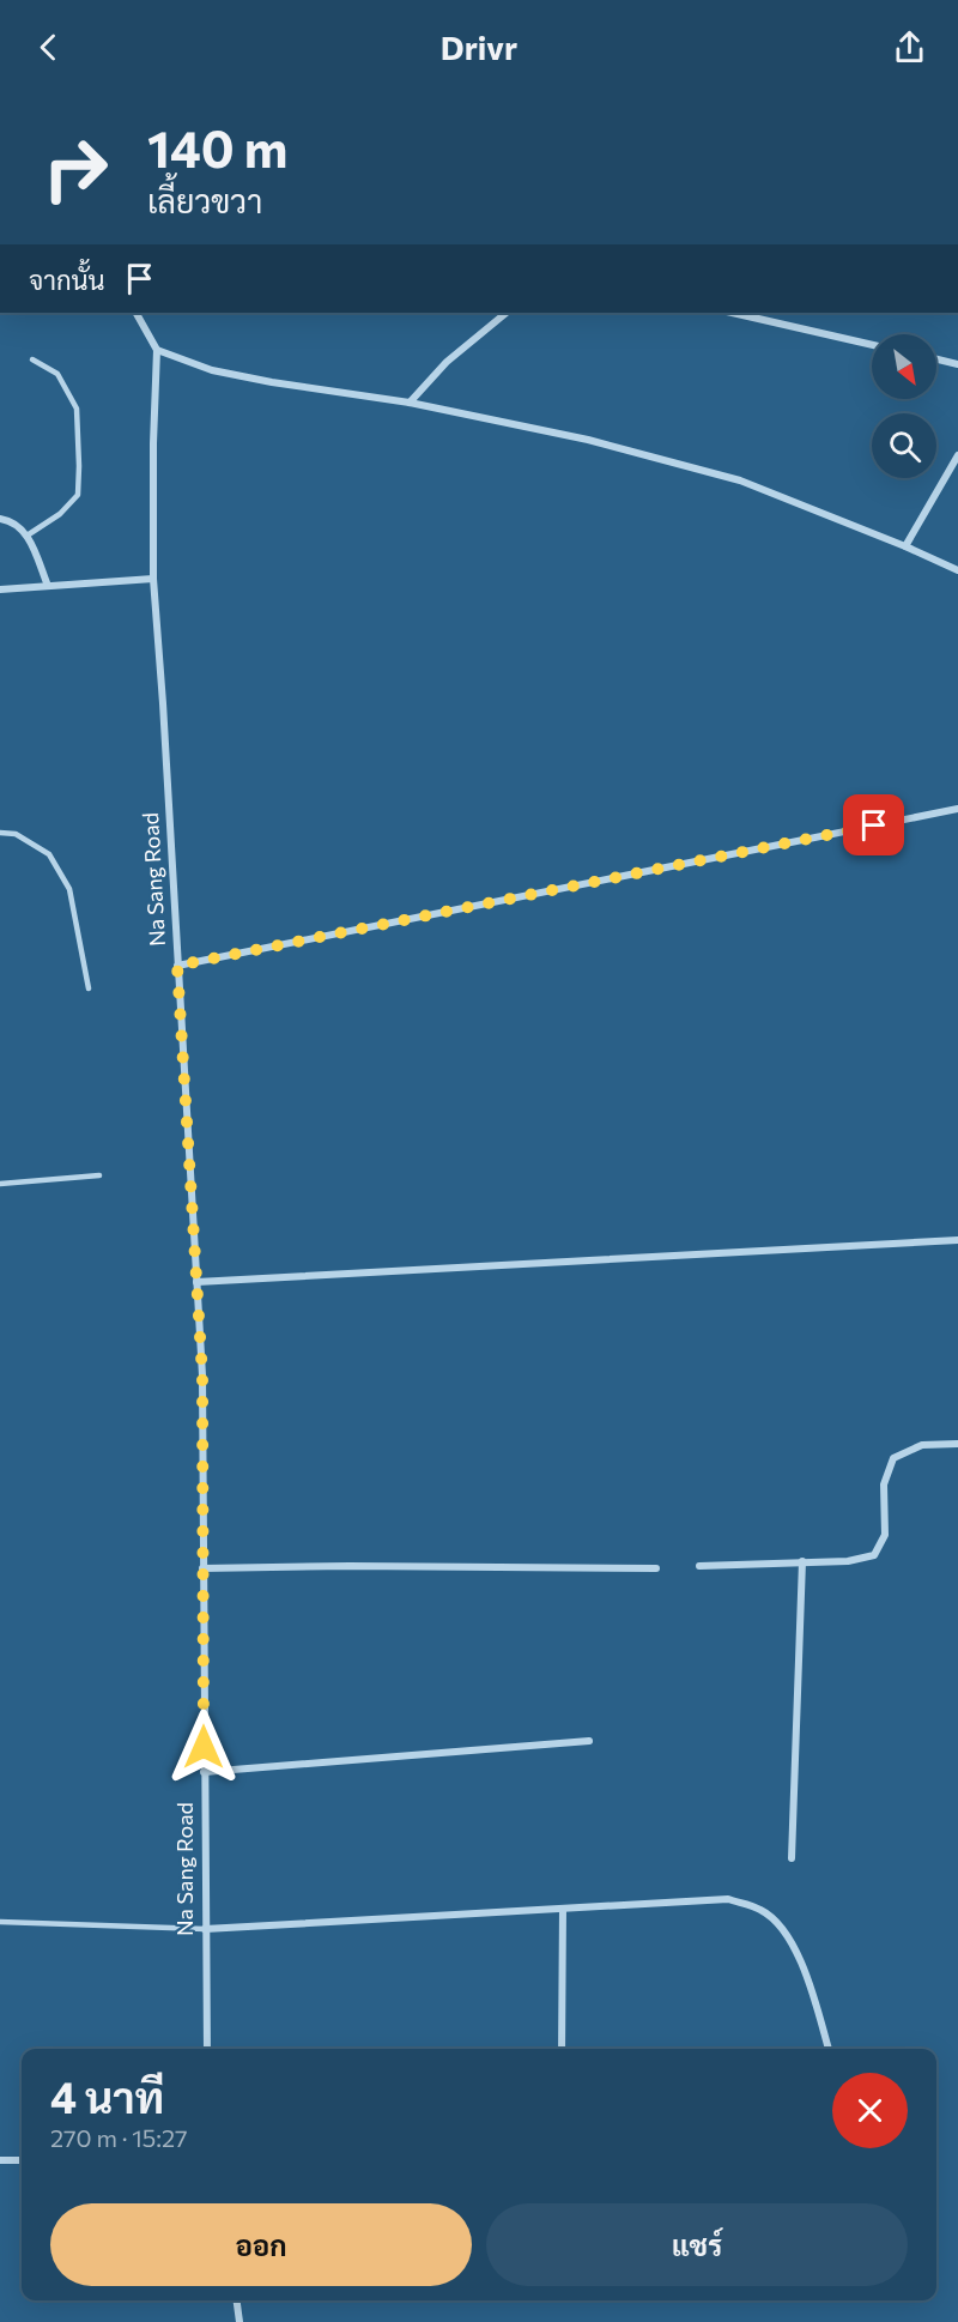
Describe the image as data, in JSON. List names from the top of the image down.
{
  "streets": {
    "street": ["Na Sang Road"]
  },
  "north": "bottom right",
  "page": {
    "header": "Drivr",
    "turn": ["140 m", "เลี้ยวขวา"],
    "then": "จากนั้น",
    "heading": ["4 นาที", "270 m · 15:27"],
    "buttons": ["ออก", "แชร์"]
  }
}
